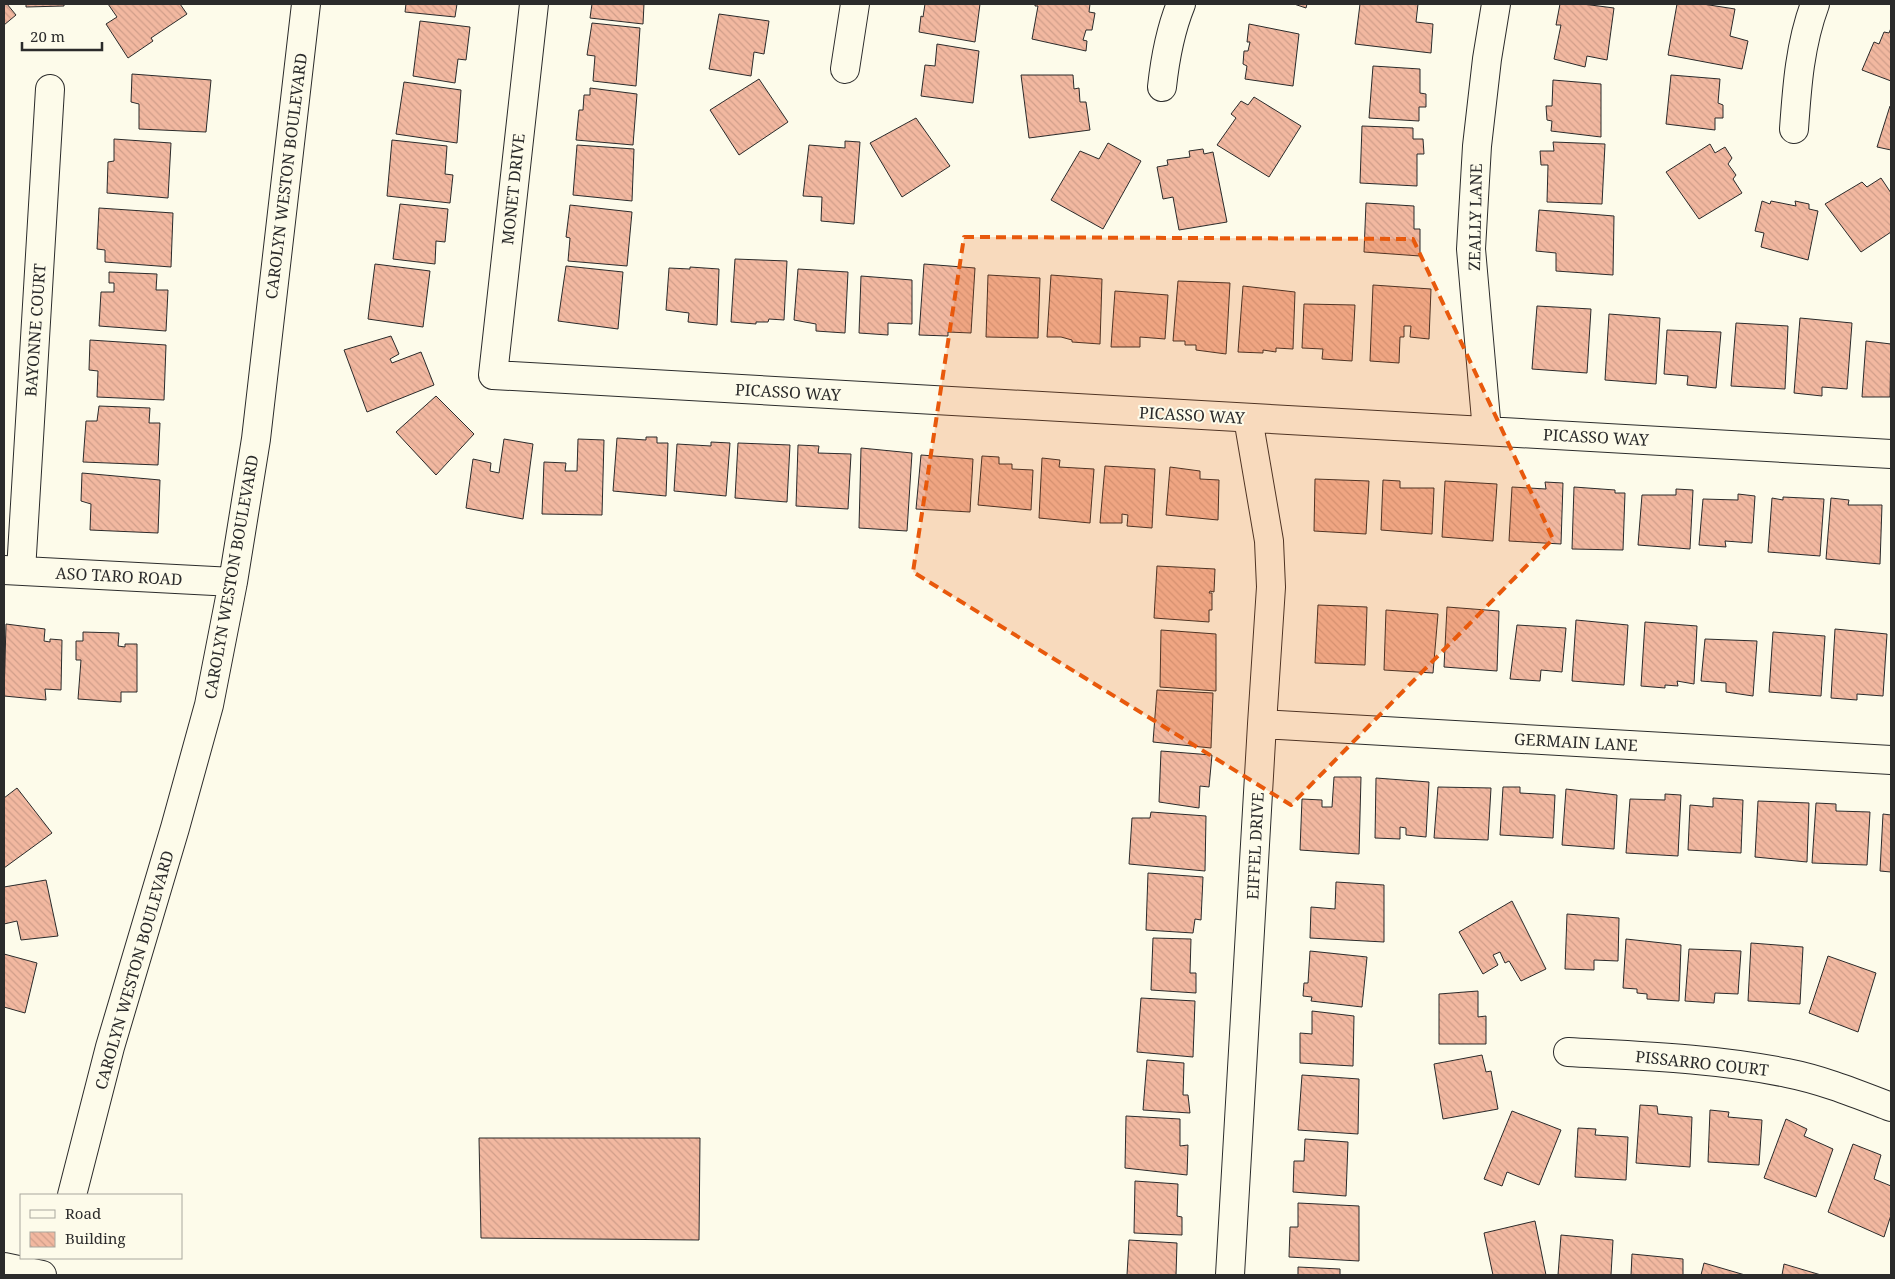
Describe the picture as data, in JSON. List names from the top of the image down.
{
  "streets": {
    "street": [
      "CAROLYN WESTON BOULEVARD",
      "MONET DRIVE",
      "ZEALLY LANE",
      "BAYONNE COURT",
      "PICASSO WAY",
      "ASO TARO ROAD",
      "GERMAIN LANE",
      "EIFFEL DRIVE",
      "PISSARRO COURT"
    ]
  },
  "crossings": [
    ["CAROLYN WESTON BOULEVARD", "ASO TARO ROAD"],
    ["MONET DRIVE", "PICASSO WAY"],
    ["ZEALLY LANE", "PICASSO WAY"],
    ["BAYONNE COURT", "ASO TARO ROAD"],
    ["PICASSO WAY", "EIFFEL DRIVE"],
    ["GERMAIN LANE", "EIFFEL DRIVE"]
  ],
  "legend": ["Road", "Building"],
  "scale_bar": "20 m"
}
